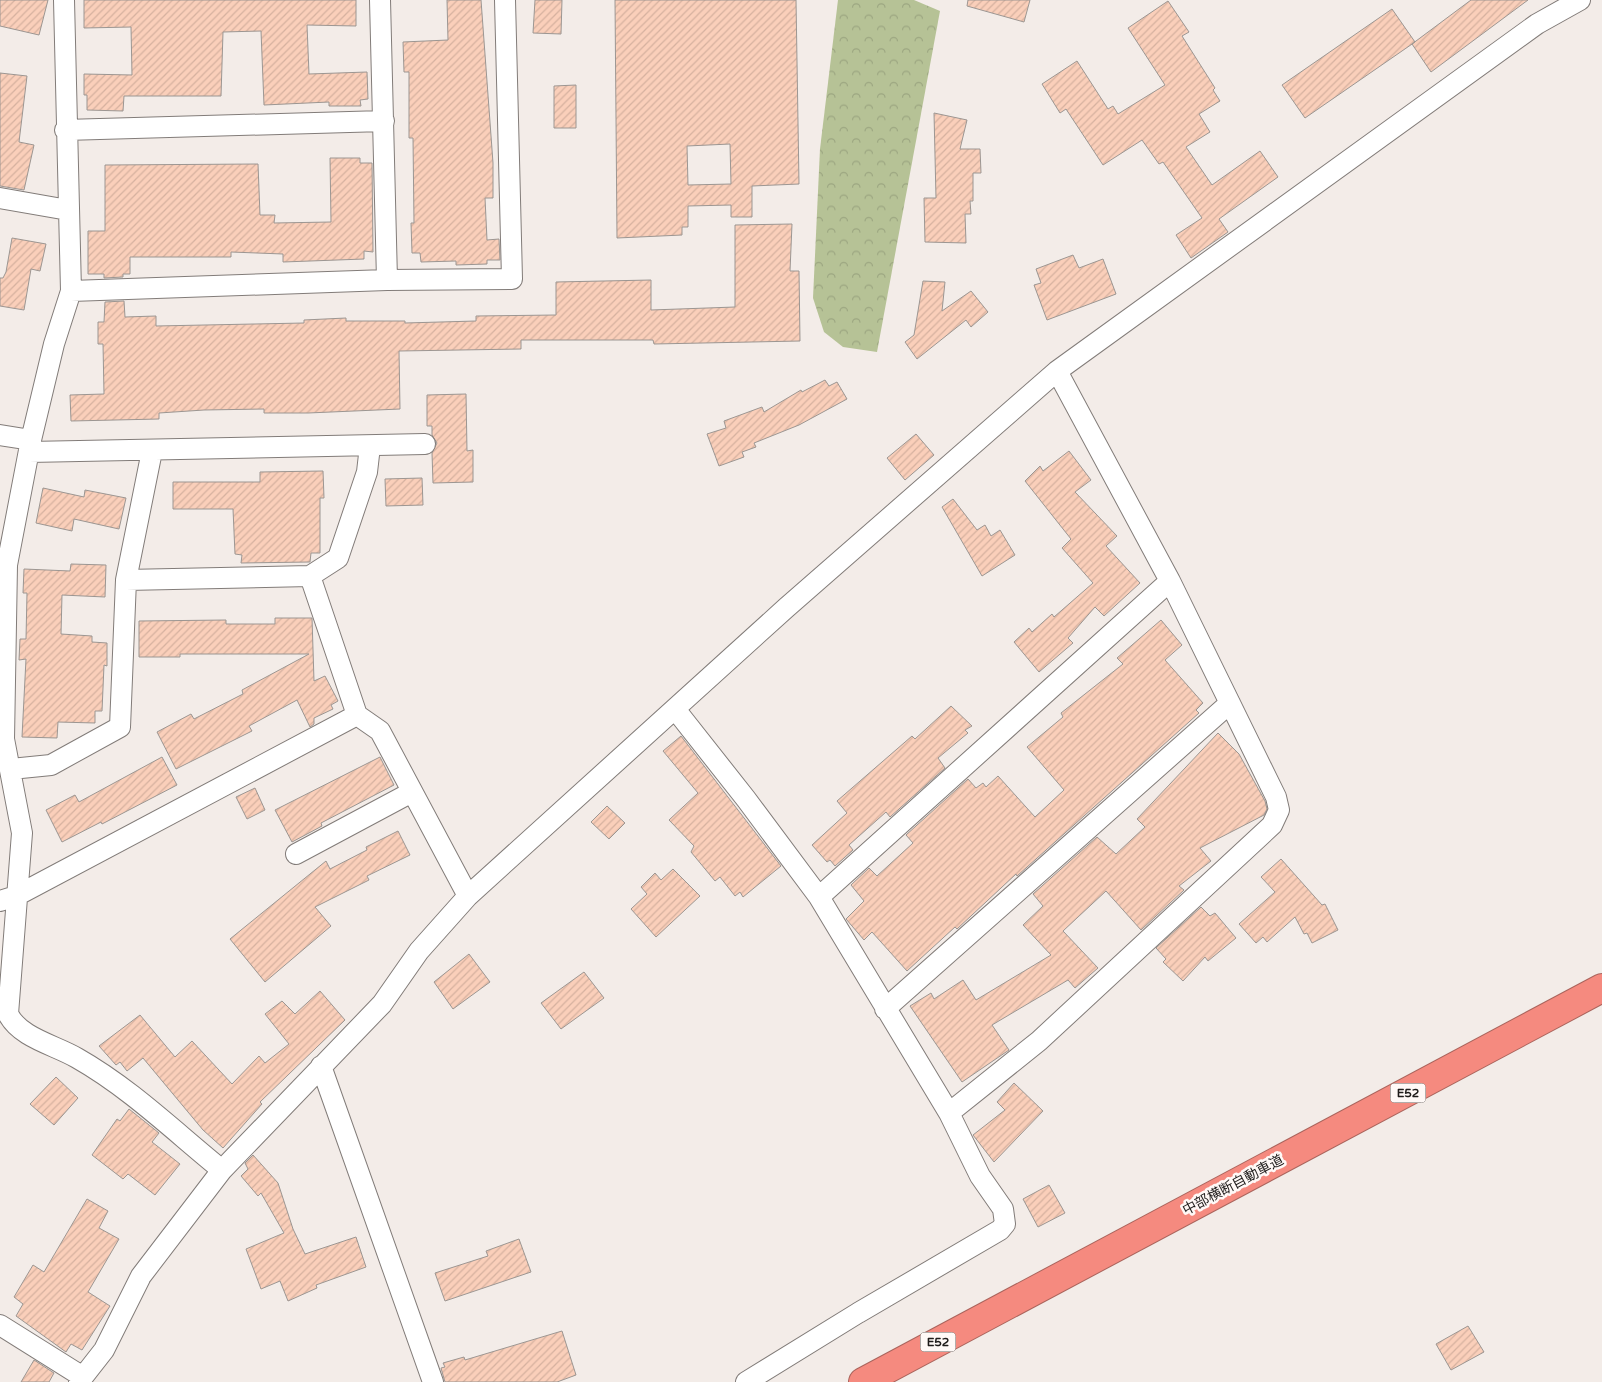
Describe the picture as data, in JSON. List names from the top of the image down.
{
  "streets": {
    "highway": ["E52", "中部横断自動車道"]
  }
}
